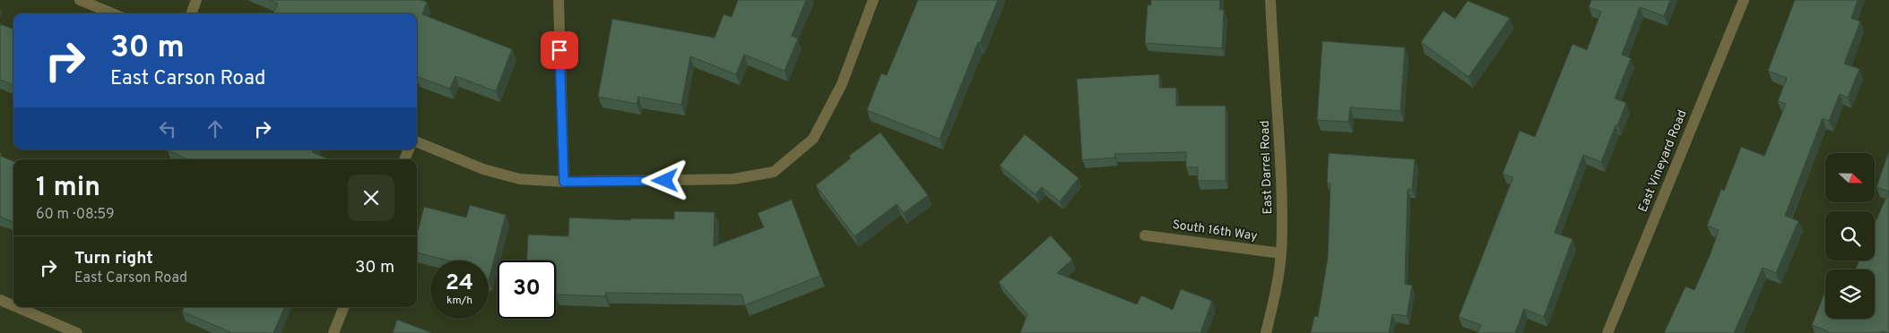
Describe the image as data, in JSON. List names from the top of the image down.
{
  "streets": {
    "street": ["East Vineyard Road", "East Darrel Road", "South 16th Way"]
  },
  "crossings": [
    ["East Darrel Road", "South 16th Way"]
  ],
  "north": "right",
  "page": {
    "turn": ["30 m", "East Carson Road"],
    "heading": ["1 min", "60 m · 08:59"],
    "list": [
      {
        "name": "Turn right",
        "note": "East Carson Road",
        "value": "30 m"
      }
    ],
    "speed": "24 km/h",
    "limit": "30"
  }
}
